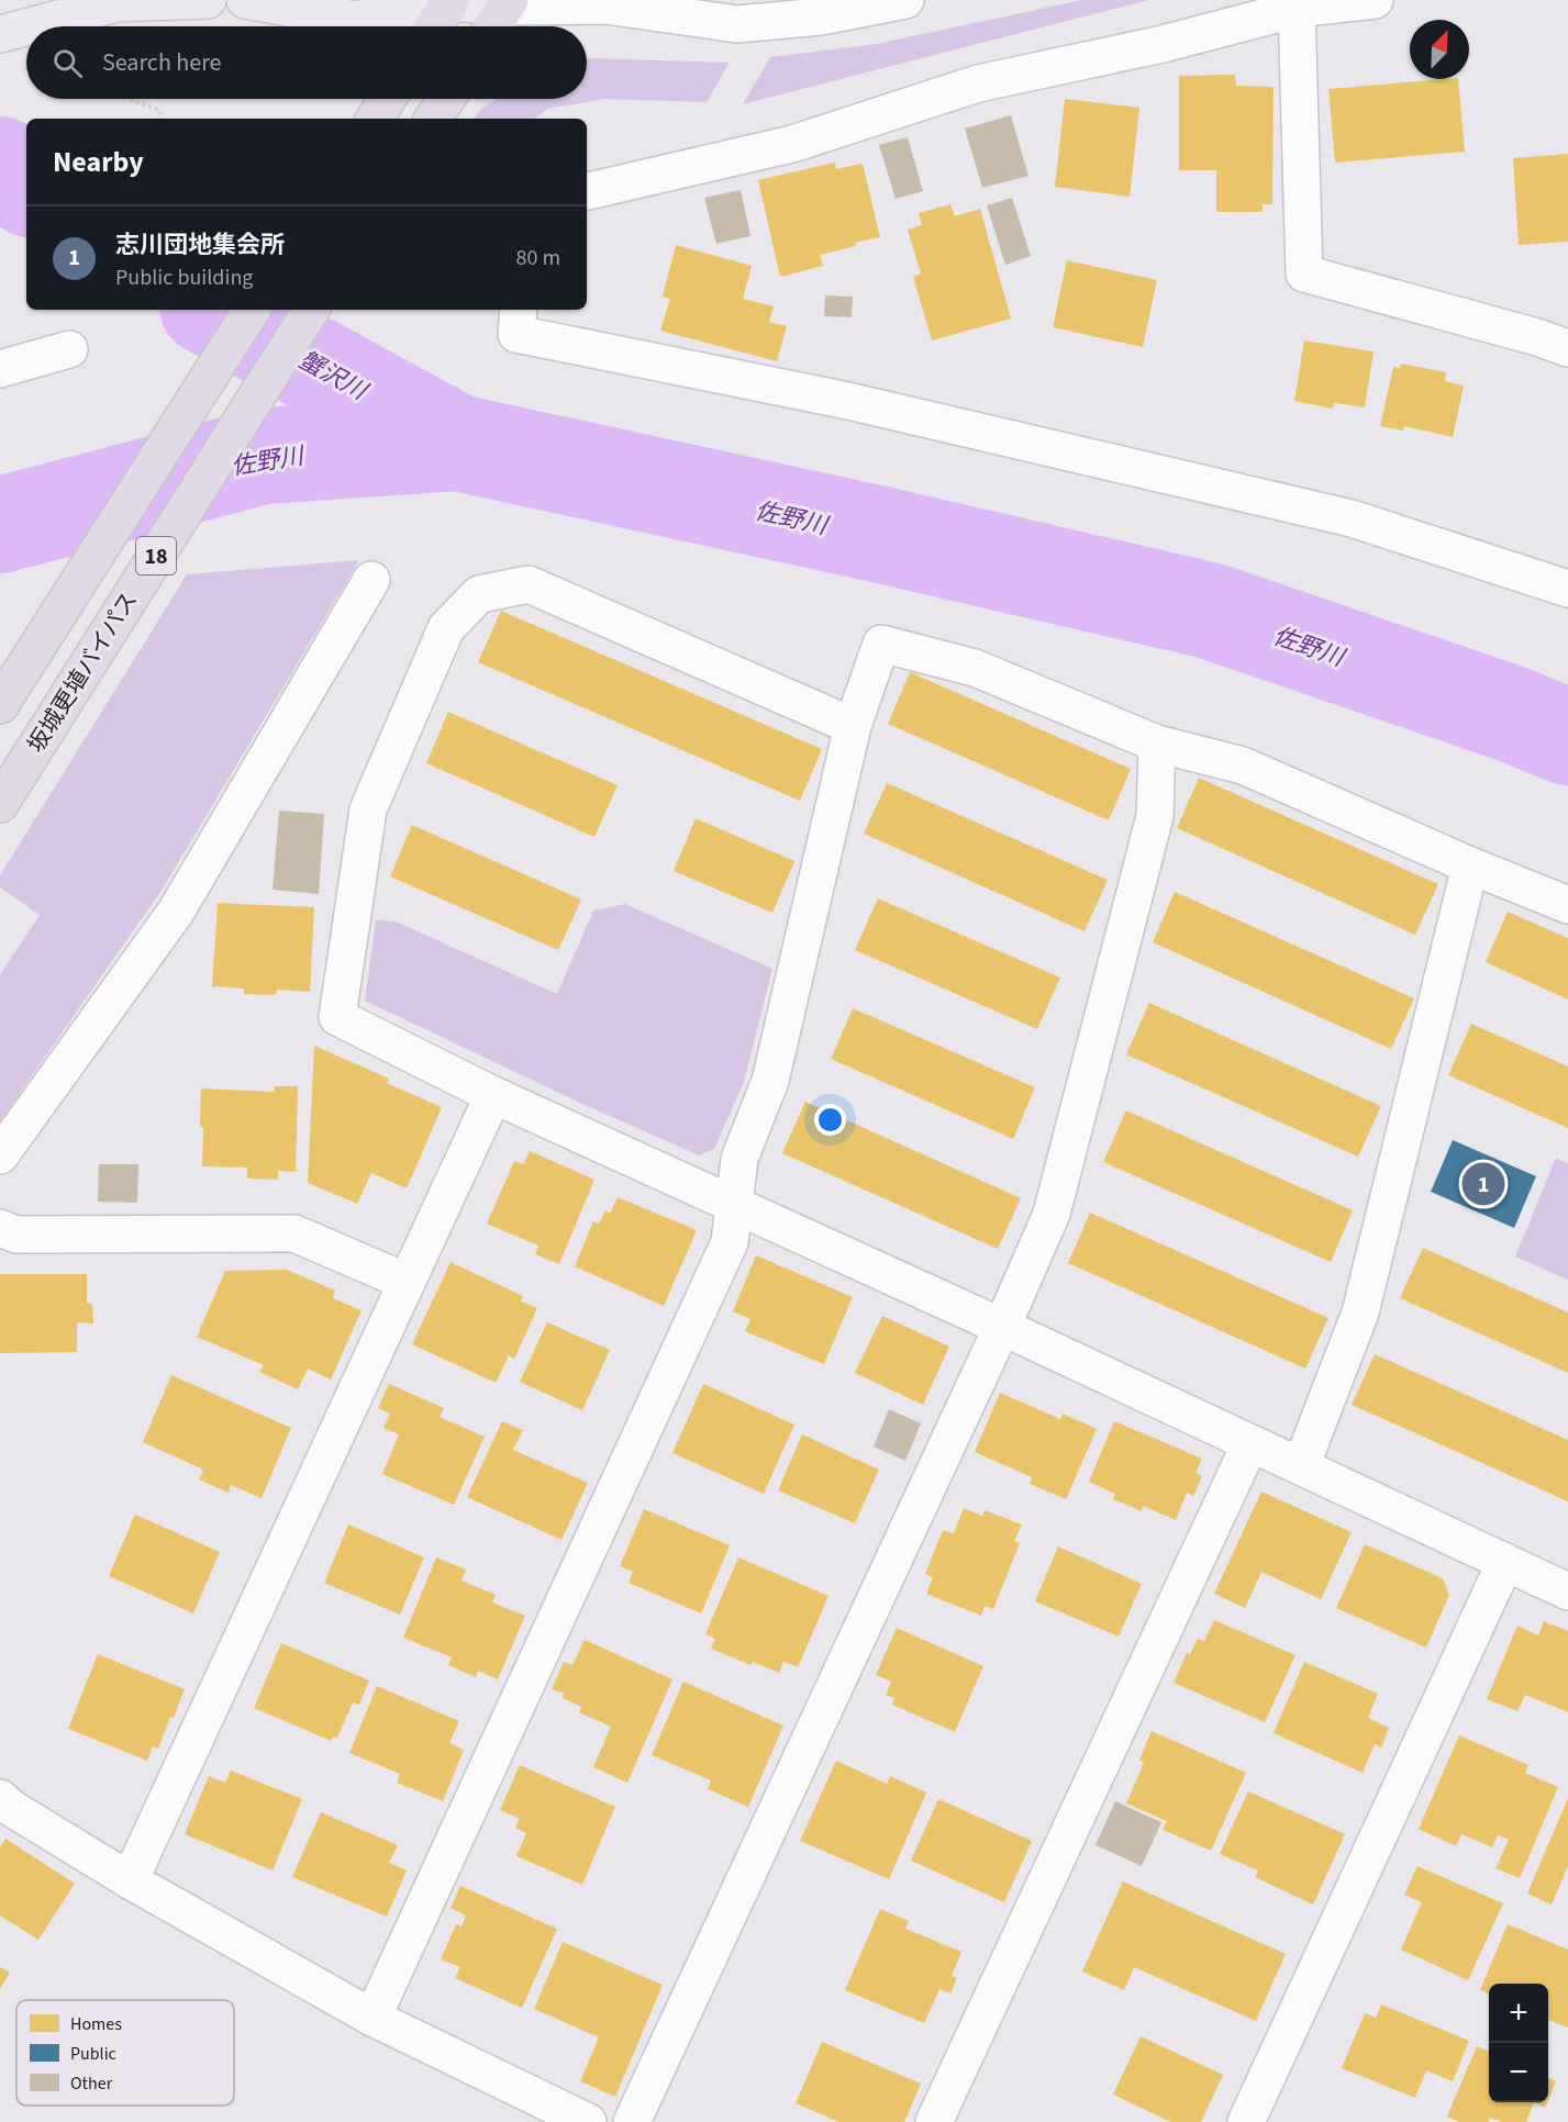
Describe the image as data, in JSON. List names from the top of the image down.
{
  "streets": {
    "highway": ["18", "坂城更埴バイパス"]
  },
  "water": ["蟹沢川", "佐野川"],
  "legend": ["Homes", "Public", "Other"],
  "north": "top right",
  "page": {
    "search": "Search here",
    "heading": "Nearby",
    "list": [
      {
        "mark": "1",
        "name": "志川団地集会所",
        "note": "Public building",
        "value": "80 m"
      }
    ],
    "pins": "1",
    "map_buttons": ["+", "−"]
  }
}
